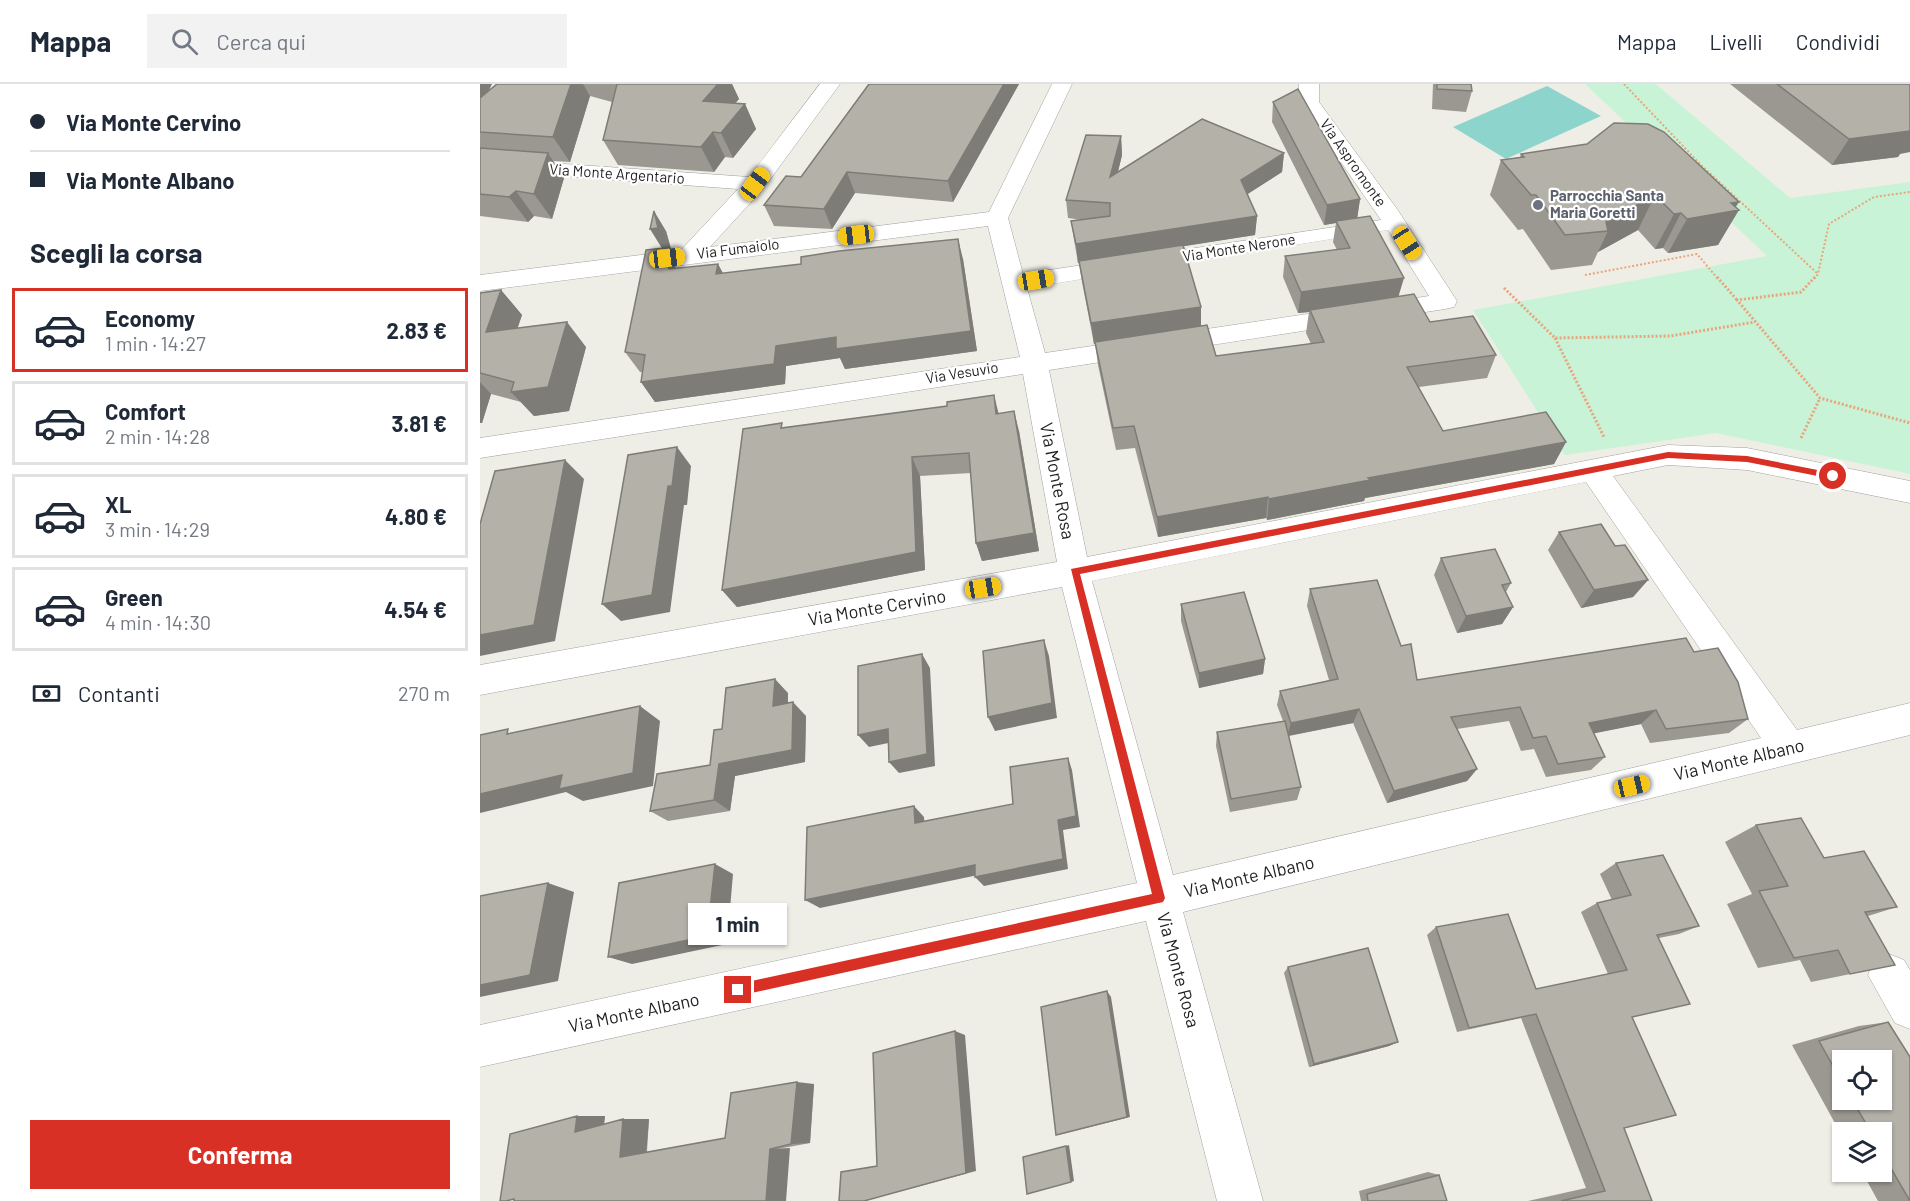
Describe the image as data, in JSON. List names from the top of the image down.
{
  "streets": {
    "street": [
      "Via Aspromonte",
      "Via Monte Argentario",
      "Via Monte Nerone",
      "Via Fumaiolo",
      "Via Vesuvio",
      "Via Monte Rosa",
      "Via Monte Cervino",
      "Via Monte Albano"
    ]
  },
  "crossings": [
    ["Via Aspromonte", "Via Monte Nerone"],
    ["Via Aspromonte", "Via Vesuvio"],
    ["Via Monte Nerone", "Via Monte Rosa"],
    ["Via Fumaiolo", "Via Monte Rosa"],
    ["Via Vesuvio", "Via Monte Rosa"],
    ["Via Monte Rosa", "Via Monte Cervino"],
    ["Via Monte Rosa", "Via Monte Albano"]
  ],
  "places": ["Parrocchia Santa Maria Goretti"],
  "page": {
    "header": "Mappa",
    "search": "Cerca qui",
    "nav": ["Mappa", "Livelli", "Condividi"],
    "banner": ["Via Monte Cervino", "Via Monte Albano"],
    "heading": "Scegli la corsa",
    "list": [
      {
        "name": "Economy",
        "note": "1 min · 14:27",
        "value": "2.83 €"
      },
      {
        "name": "Comfort",
        "note": "2 min · 14:28",
        "value": "3.81 €"
      },
      {
        "name": "XL",
        "note": "3 min · 14:29",
        "value": "4.80 €"
      },
      {
        "name": "Green",
        "note": "4 min · 14:30",
        "value": "4.54 €"
      }
    ],
    "pay": ["Contanti", "270 m"],
    "bubble": "1 min",
    "buttons": "Conferma"
  }
}
